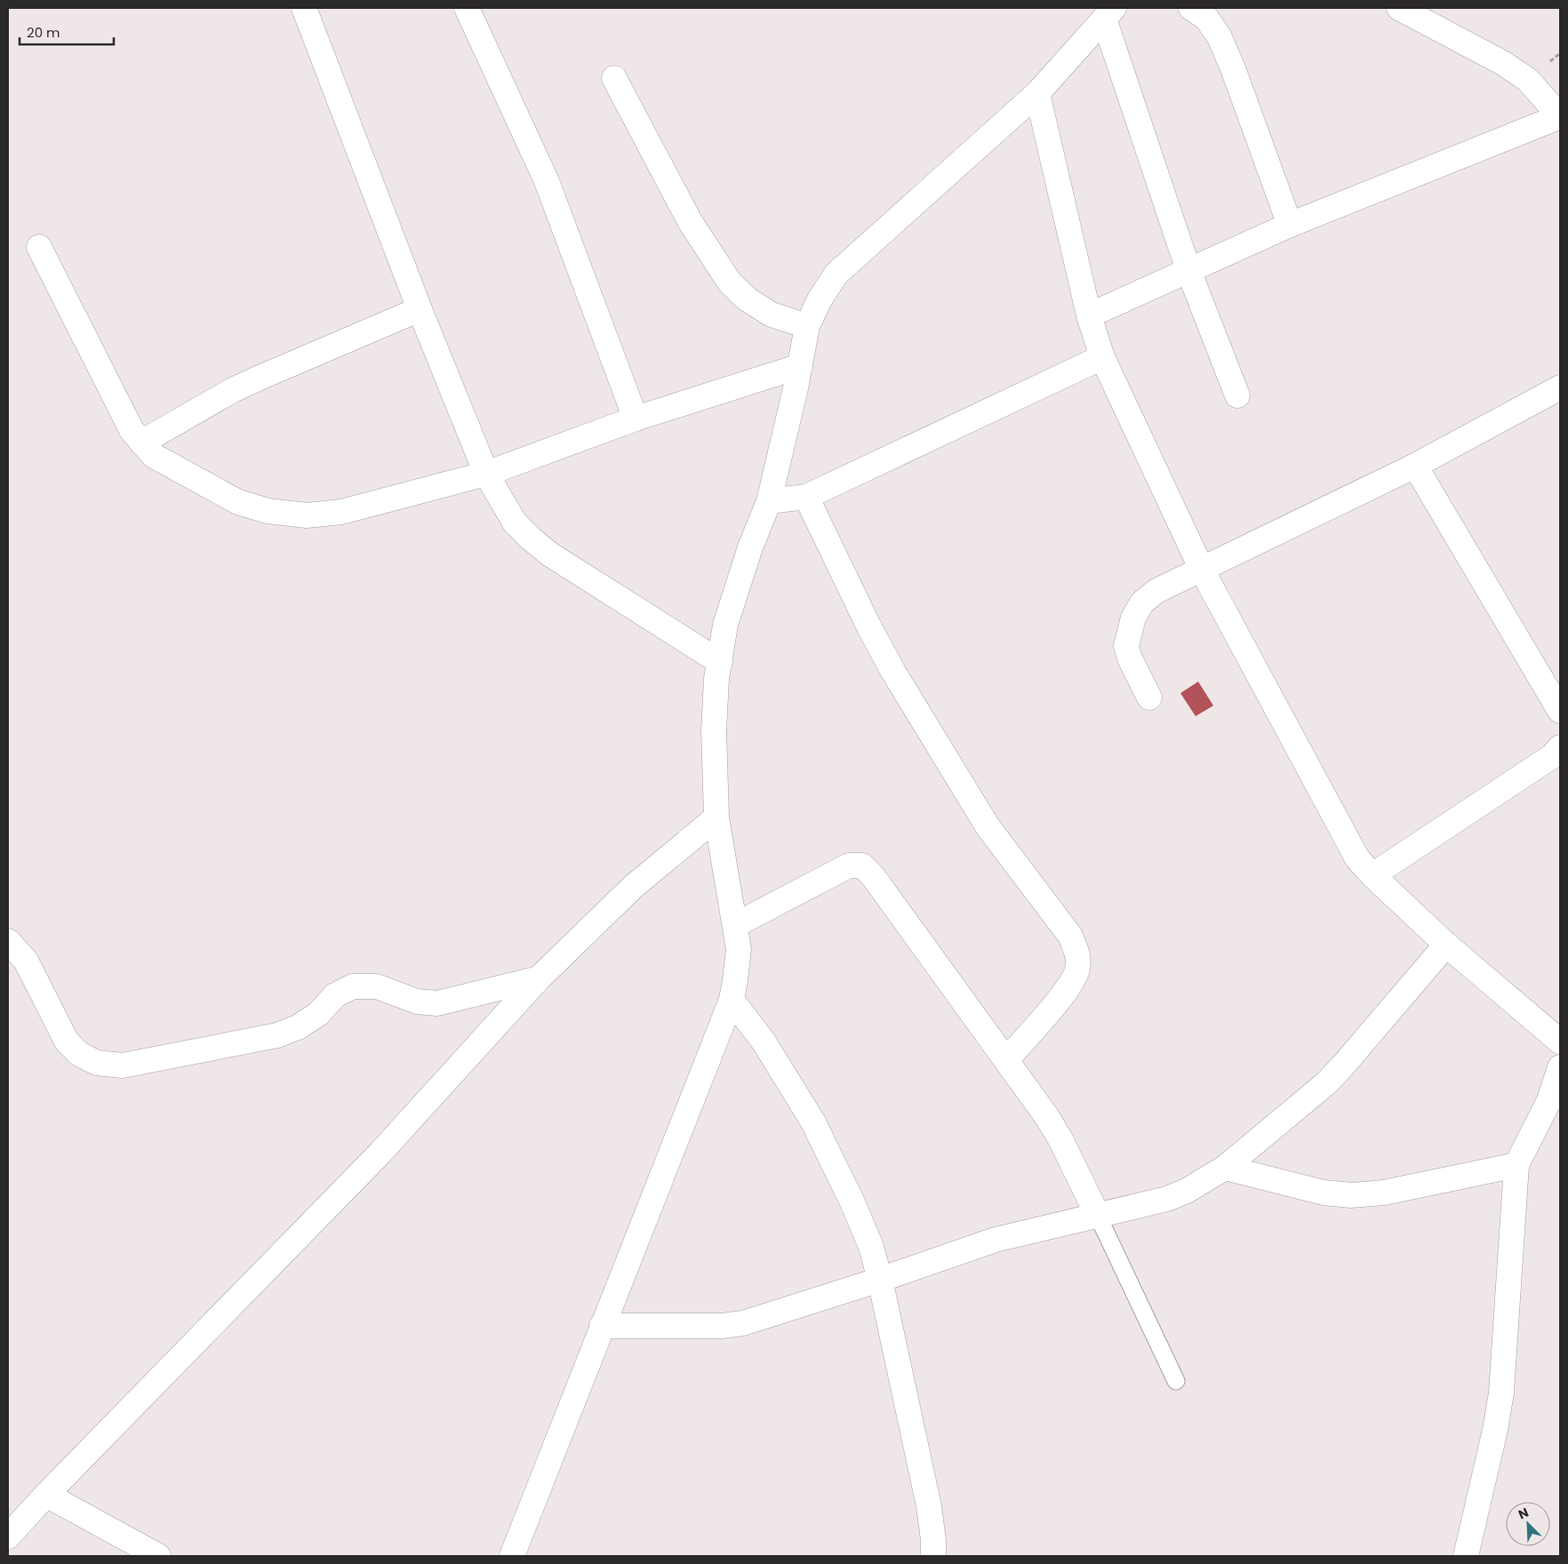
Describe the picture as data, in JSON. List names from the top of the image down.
{
  "scale_bar": "20 m",
  "north": "top left"
}
